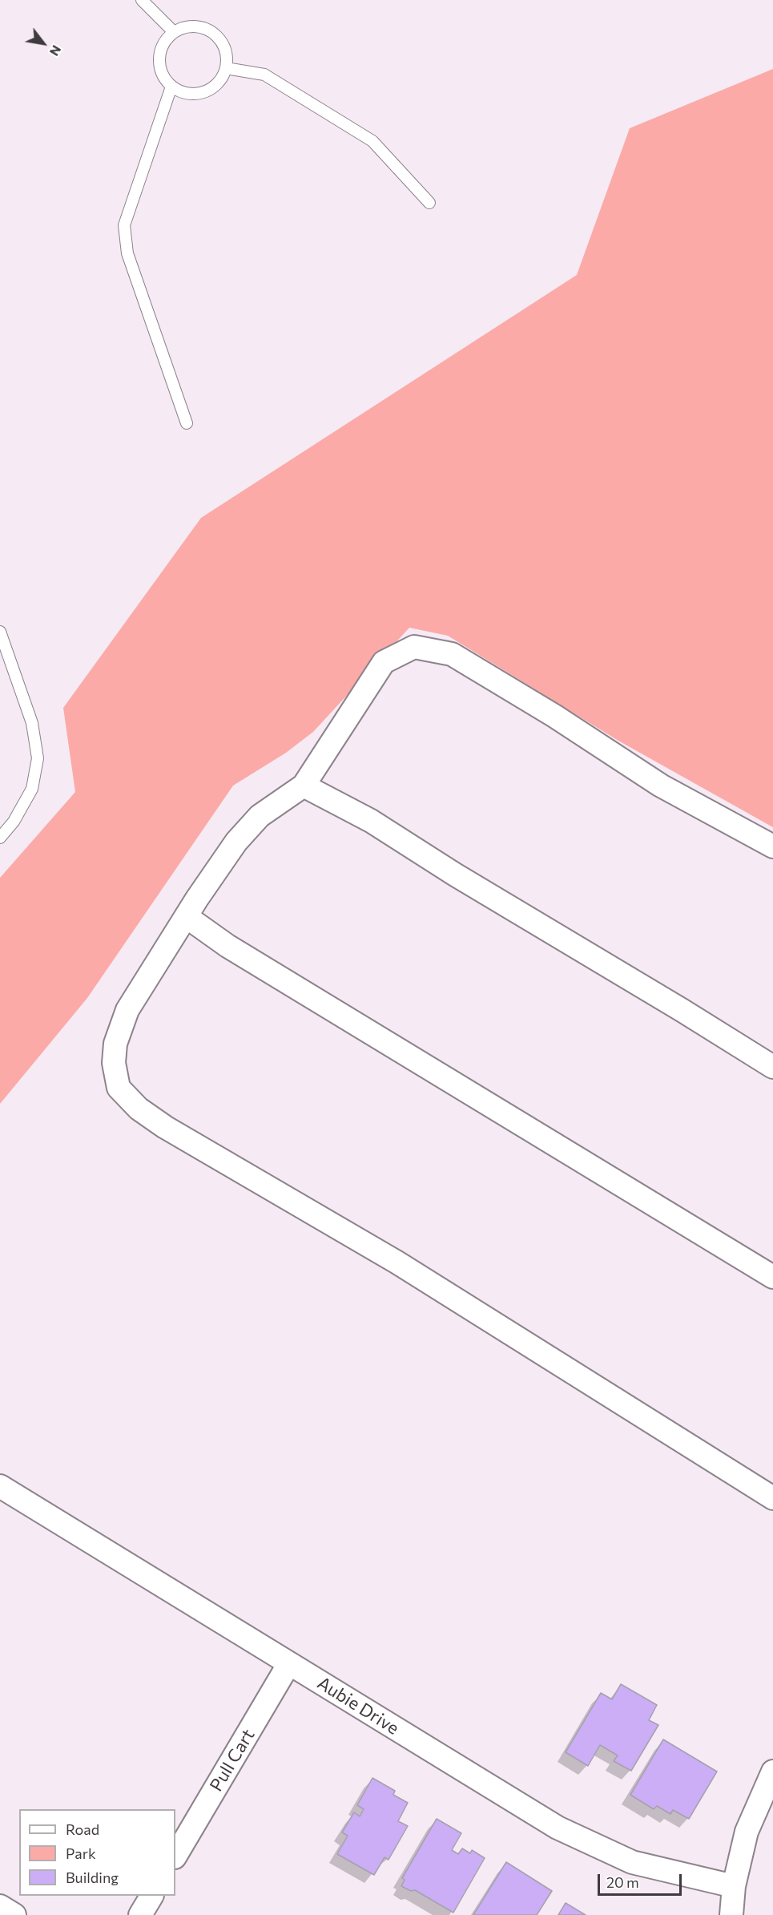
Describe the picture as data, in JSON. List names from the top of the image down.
{
  "streets": {
    "street": ["Aubie Drive", "Pull Cart"]
  },
  "crossings": [
    ["Aubie Drive", "Pull Cart"]
  ],
  "legend": ["Road", "Park", "Building"],
  "scale_bar": "20 m",
  "north": "bottom right"
}
